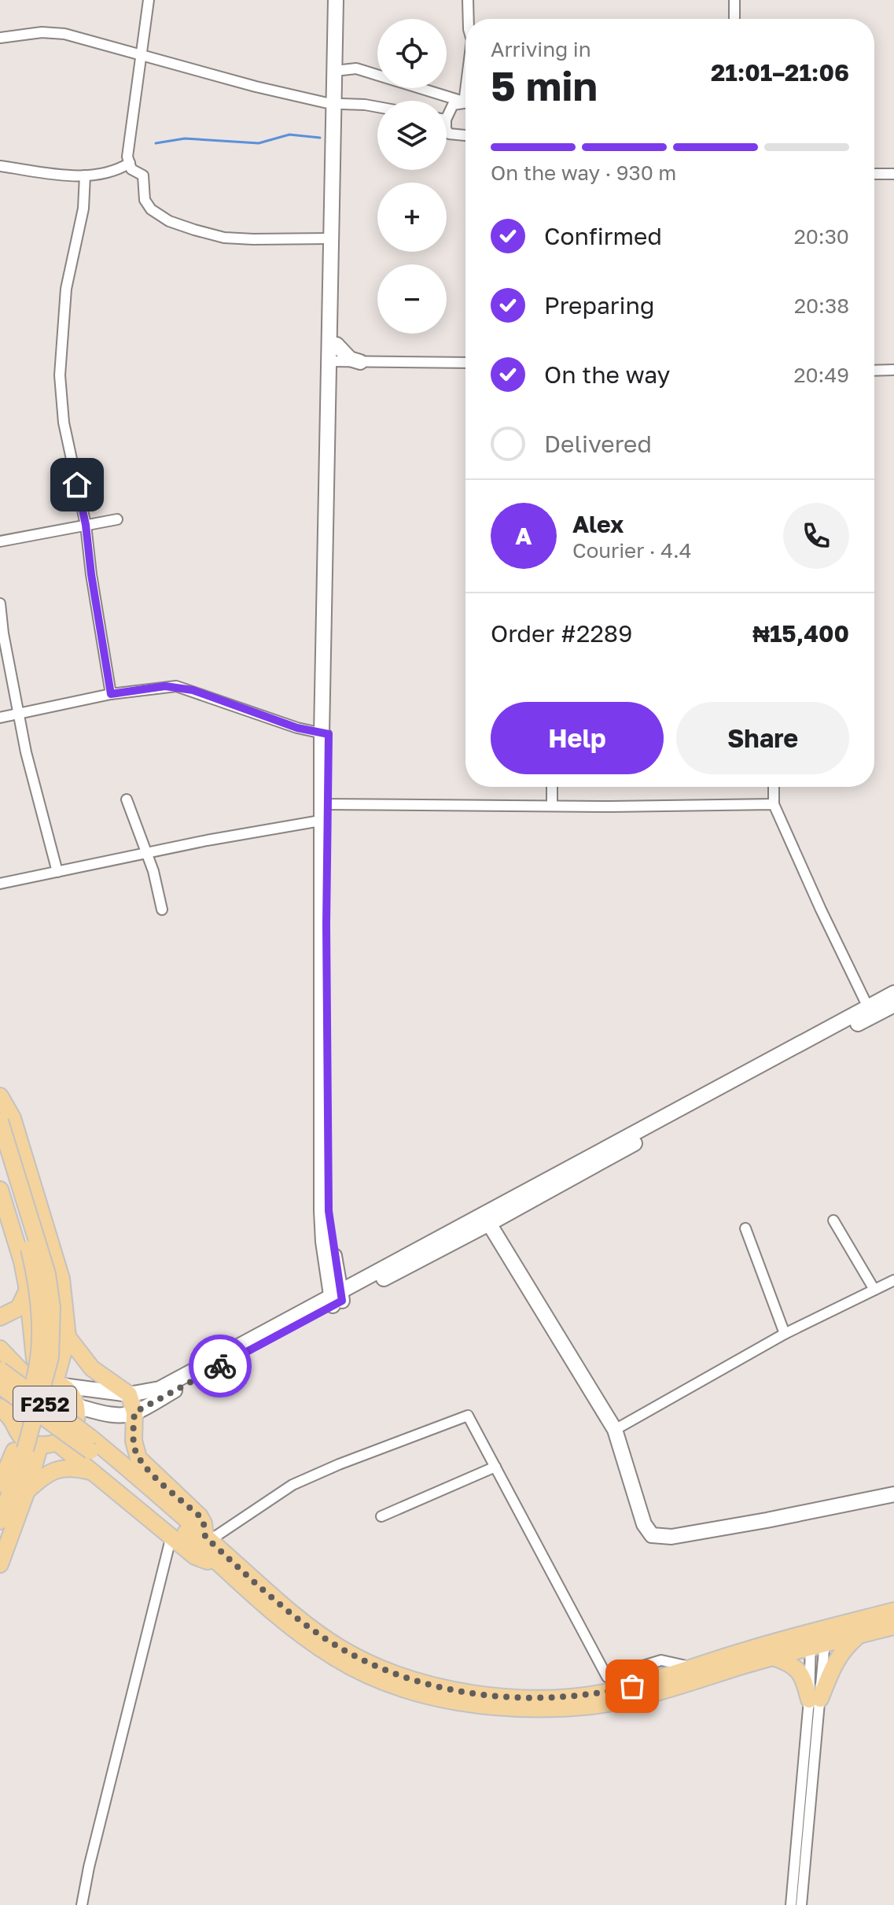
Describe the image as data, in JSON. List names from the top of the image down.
{
  "streets": {
    "main road": ["F252"]
  },
  "page": {
    "map_buttons": ["+", "−"],
    "heading": ["5 min", "Arriving in", "21:01–21:06"],
    "panel": [
      "Alex",
      "Courier · 4.4",
      "Order #2289",
      "₦15,400"
    ],
    "bar": "On the way · 930 m",
    "list": [
      ["Confirmed", "20:30"],
      ["Preparing", "20:38"],
      ["On the way", "20:49"],
      "Delivered"
    ],
    "round": "A",
    "buttons": ["Help", "Share"]
  }
}
